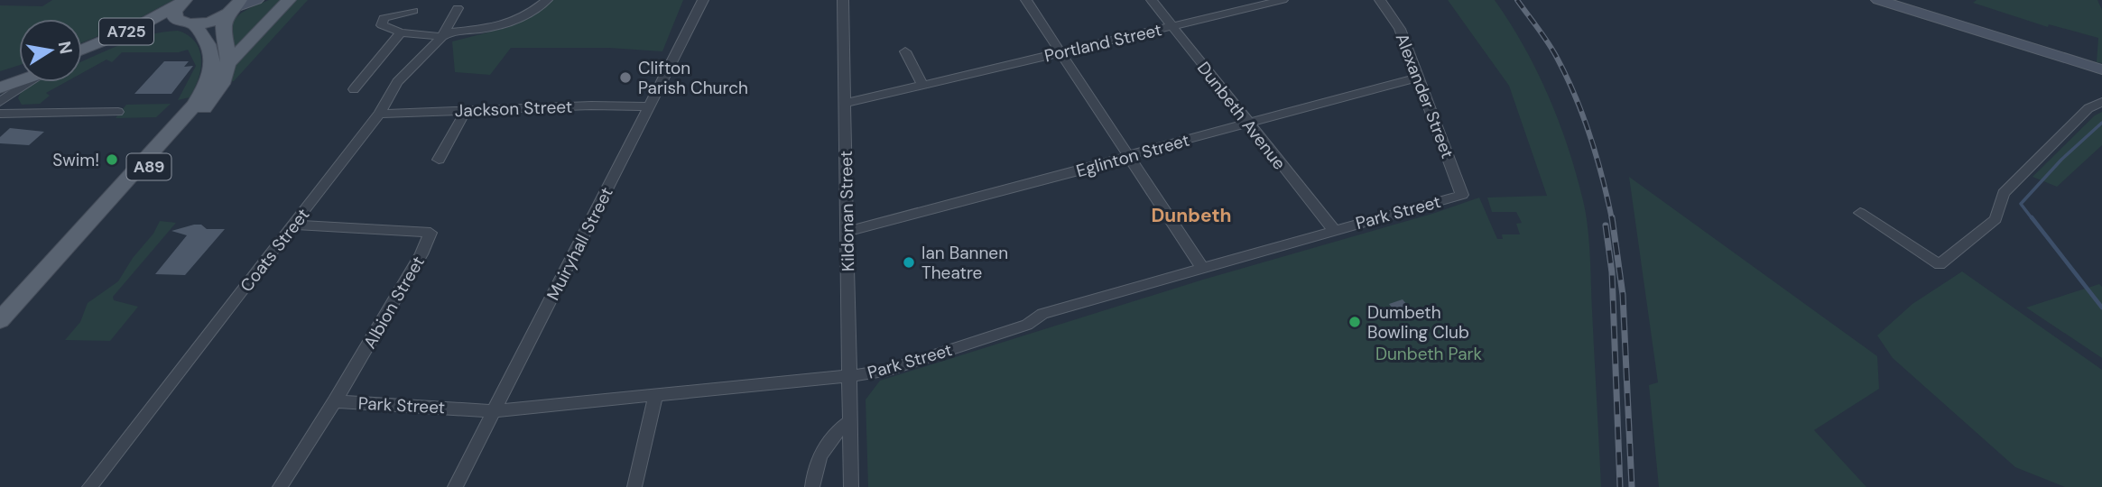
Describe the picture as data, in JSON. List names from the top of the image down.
{
  "streets": {
    "main road": ["A725", "A89"],
    "street": [
      "Portland Street",
      "Alexander Street",
      "Jackson Street",
      "Dunbeth Avenue",
      "Eglinton Street",
      "Kildonan Street",
      "Park Street",
      "Muiryhall Street",
      "Coats Street",
      "Albion Street"
    ]
  },
  "crossings": [
    ["A725", "A89"],
    ["Portland Street", "Dunbeth Avenue"],
    ["Portland Street", "Kildonan Street"],
    ["Alexander Street", "Eglinton Street"],
    ["Alexander Street", "Park Street"],
    ["Jackson Street", "Muiryhall Street"],
    ["Jackson Street", "Coats Street"],
    ["Dunbeth Avenue", "Eglinton Street"],
    ["Dunbeth Avenue", "Park Street"],
    ["Eglinton Street", "Kildonan Street"],
    ["Kildonan Street", "Park Street"],
    ["Park Street", "Muiryhall Street"],
    ["Park Street", "Albion Street"],
    ["Coats Street", "Albion Street"]
  ],
  "districts": ["Dunbeth"],
  "parks": ["Dunbeth Park"],
  "places": [
    "Clifton Parish Church",
    "Swim!",
    "Ian Bannen Theatre",
    "Dumbeth Bowling Club"
  ],
  "north": "right"
}
